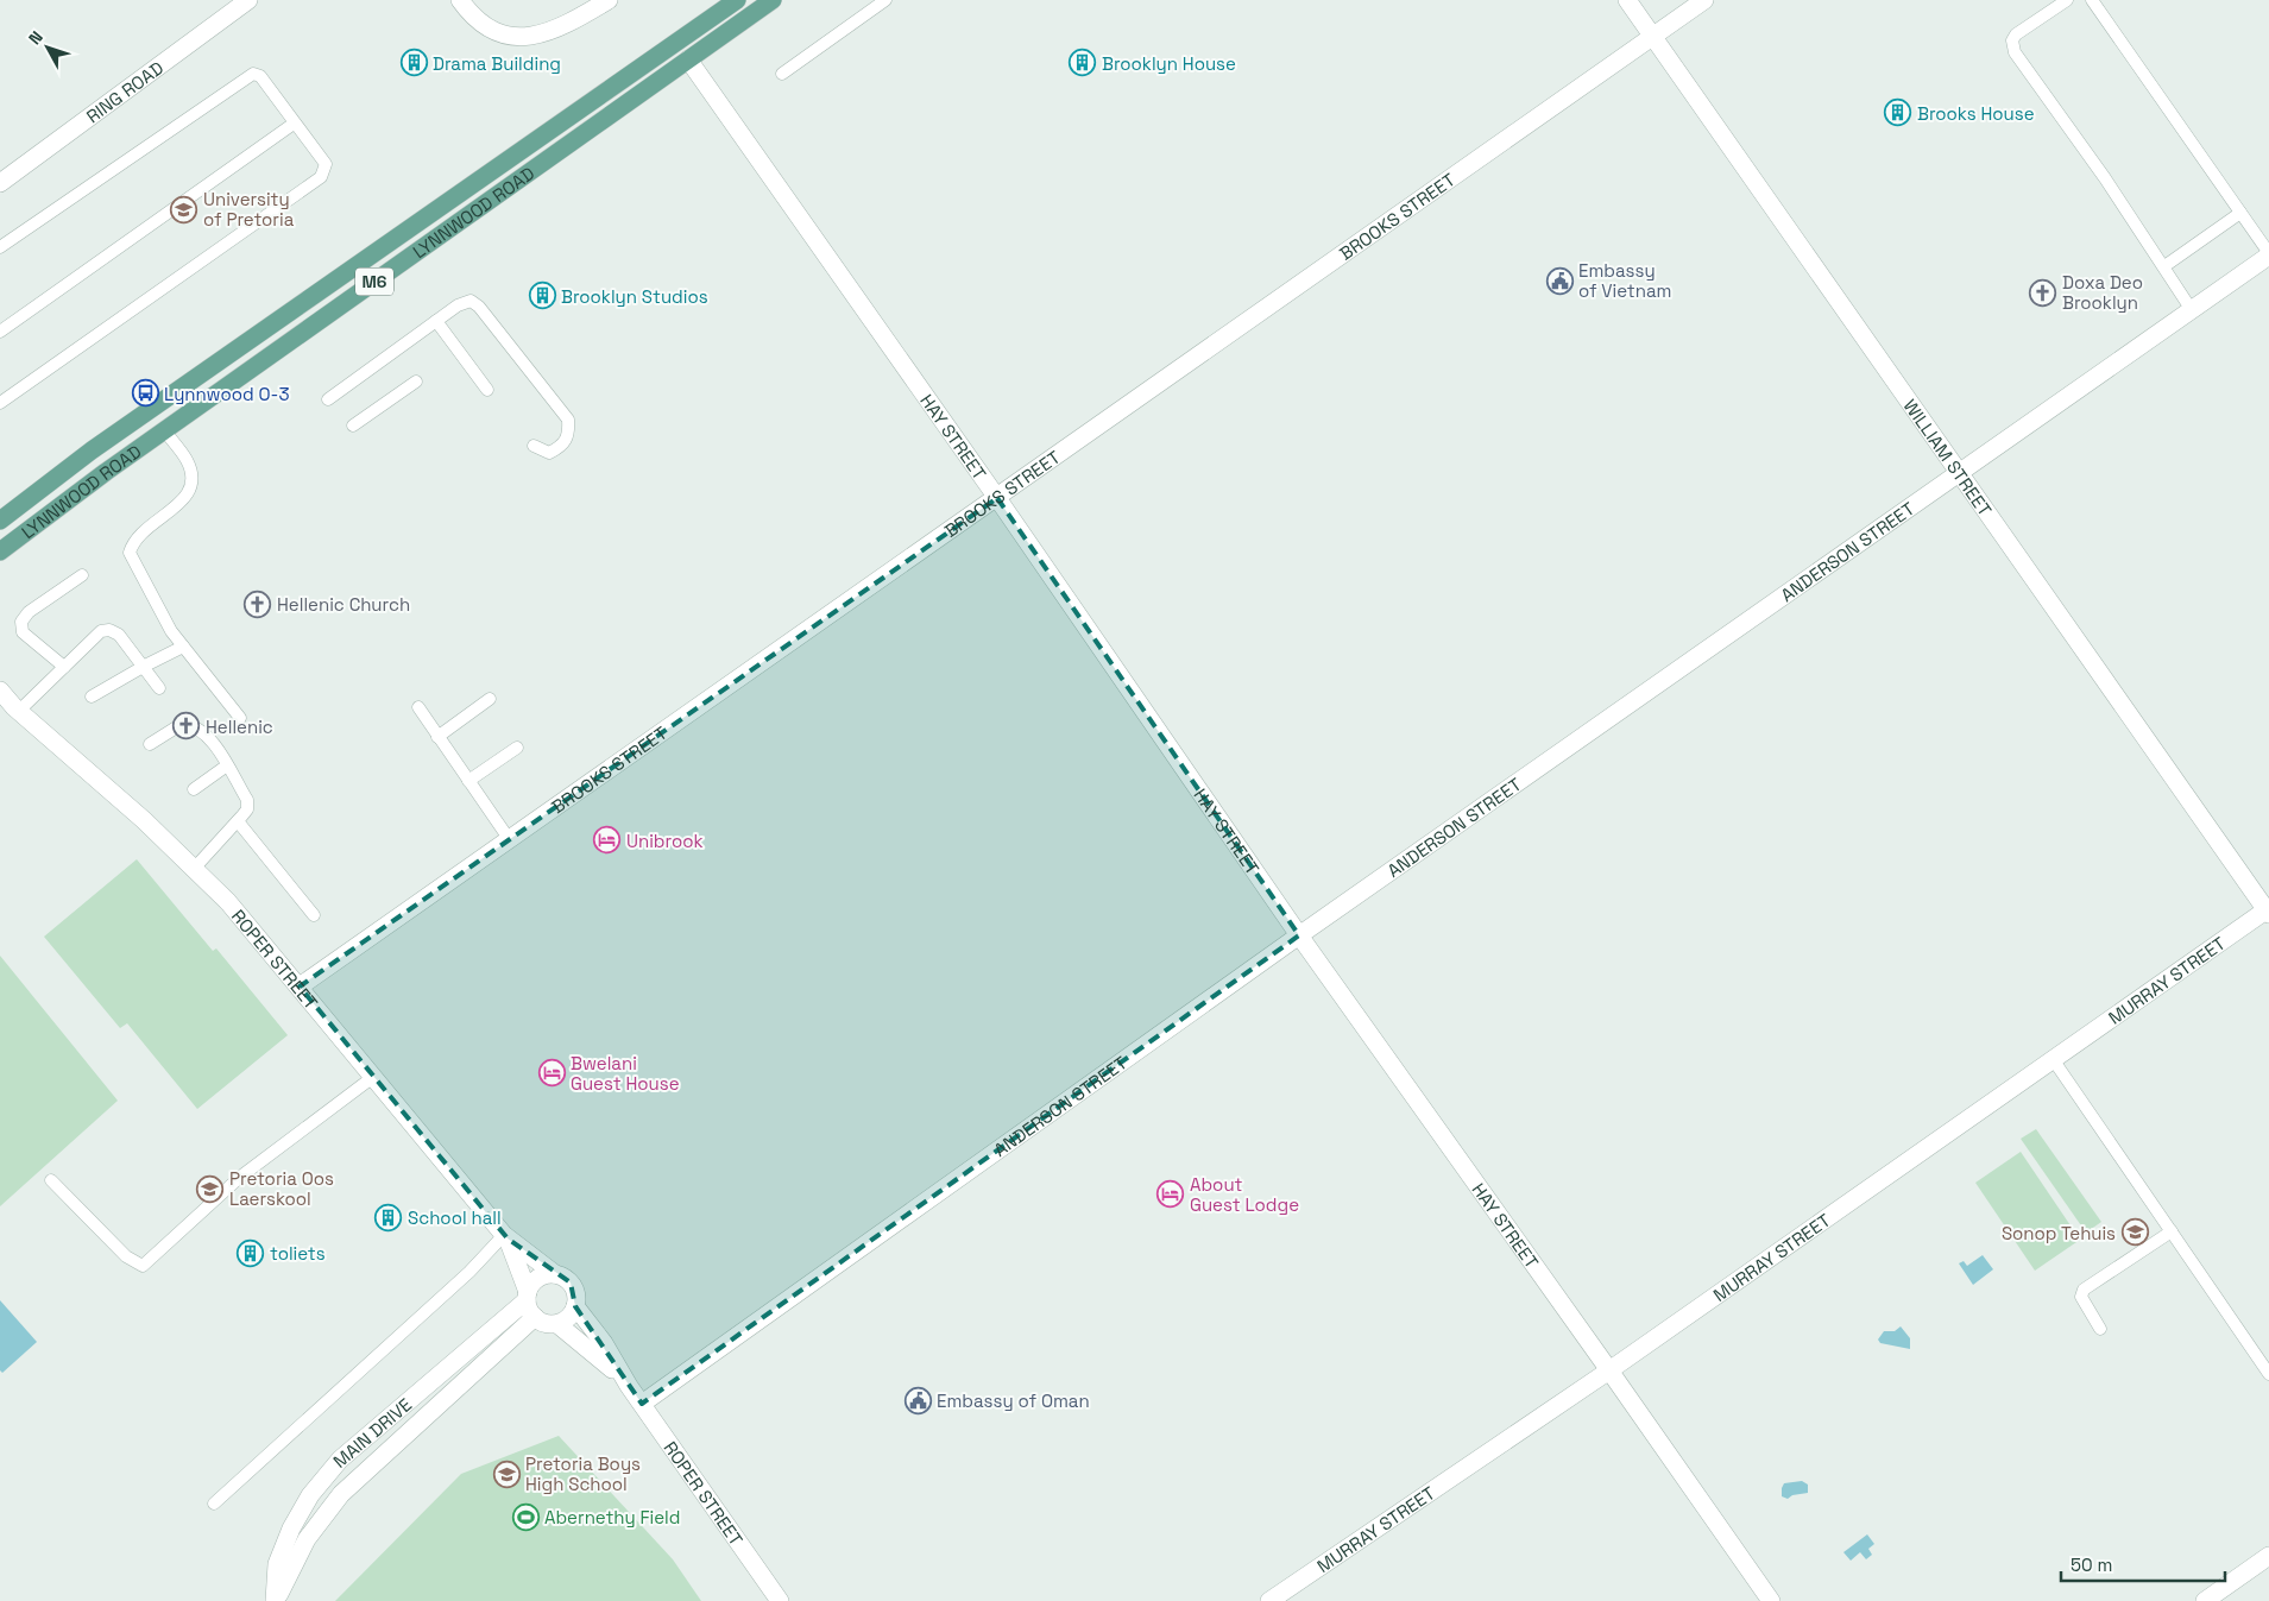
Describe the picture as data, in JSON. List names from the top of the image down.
{
  "streets": {
    "main road": ["LYNNWOOD ROAD", "M6"],
    "street": [
      "RING ROAD",
      "BROOKS STREET",
      "HAY STREET",
      "WILLIAM STREET",
      "ANDERSON STREET",
      "ROPER STREET",
      "MURRAY STREET",
      "MAIN DRIVE"
    ]
  },
  "crossings": [
    ["LYNNWOOD ROAD", "HAY STREET"],
    ["BROOKS STREET", "HAY STREET"],
    ["BROOKS STREET", "WILLIAM STREET"],
    ["BROOKS STREET", "ROPER STREET"],
    ["HAY STREET", "ANDERSON STREET"],
    ["HAY STREET", "MURRAY STREET"],
    ["WILLIAM STREET", "ANDERSON STREET"],
    ["WILLIAM STREET", "MURRAY STREET"],
    ["ANDERSON STREET", "ROPER STREET"],
    ["ROPER STREET", "MAIN DRIVE"]
  ],
  "places": {
    "building": [
      "Drama Building",
      "Brooklyn House",
      "Brooks House",
      "Brooklyn Studios",
      "School hall",
      "toliets"
    ],
    "school or university": [
      "University of Pretoria",
      "Pretoria Oos Laerskool",
      "Sonop Tehuis",
      "Pretoria Boys High School"
    ],
    "public building": ["Embassy of Vietnam", "Embassy of Oman"],
    "church": ["Doxa Deo Brooklyn", "Hellenic Church", "Hellenic"],
    "bus stop": ["Lynnwood O-3"],
    "hotel": ["Unibrook", "Bwelani Guest House", "About Guest Lodge"],
    "sports": ["Abernethy Field"]
  },
  "scale_bar": "50 m",
  "north": "top left"
}
